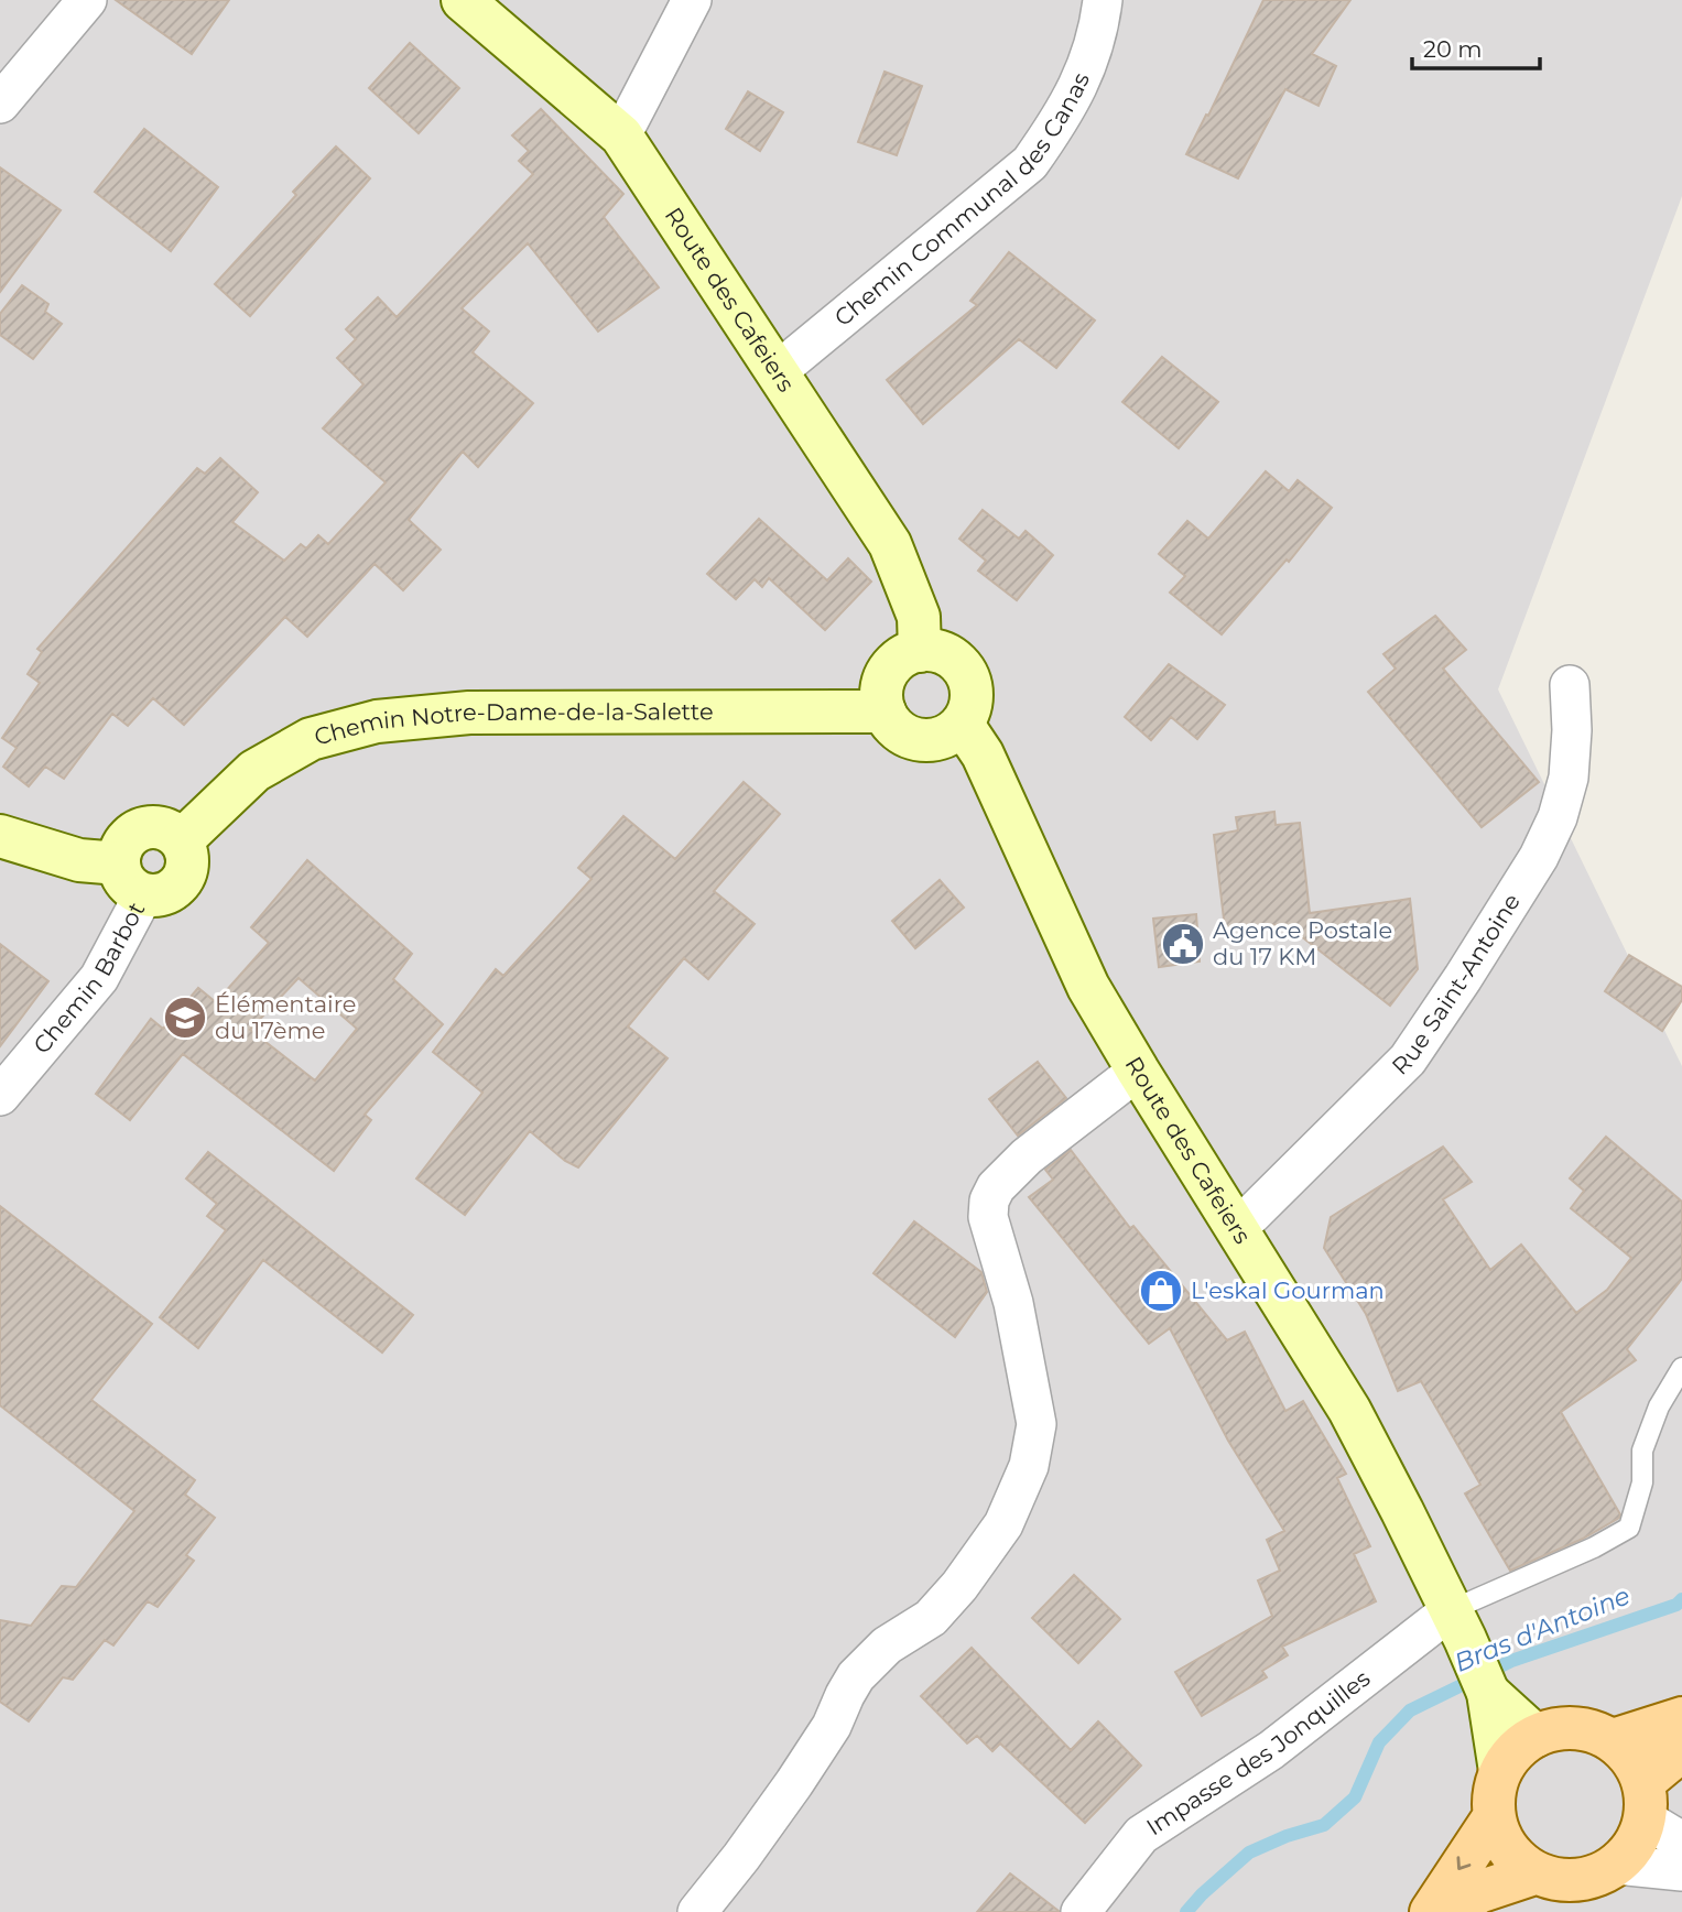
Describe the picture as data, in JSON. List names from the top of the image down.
{
  "streets": {
    "street": [
      "Chemin Communal des Canas",
      "Route des Cafeiers",
      "Chemin Notre-Dame-de-la-Salette",
      "Chemin Barbot",
      "Rue Saint-Antoine",
      "Impasse des Jonquilles"
    ]
  },
  "crossings": [
    ["Chemin Communal des Canas", "Route des Cafeiers"],
    ["Route des Cafeiers", "Chemin Notre-Dame-de-la-Salette"],
    ["Route des Cafeiers", "Rue Saint-Antoine"],
    ["Route des Cafeiers", "Impasse des Jonquilles"],
    ["Chemin Notre-Dame-de-la-Salette", "Chemin Barbot"]
  ],
  "water": ["Bras d'Antoine"],
  "places": {
    "public building": ["Agence Postale du 17 KM"],
    "school or university": ["Élémentaire du 17ème"],
    "shop": ["L'eskal Gourman"]
  },
  "scale_bar": "20 m"
}
